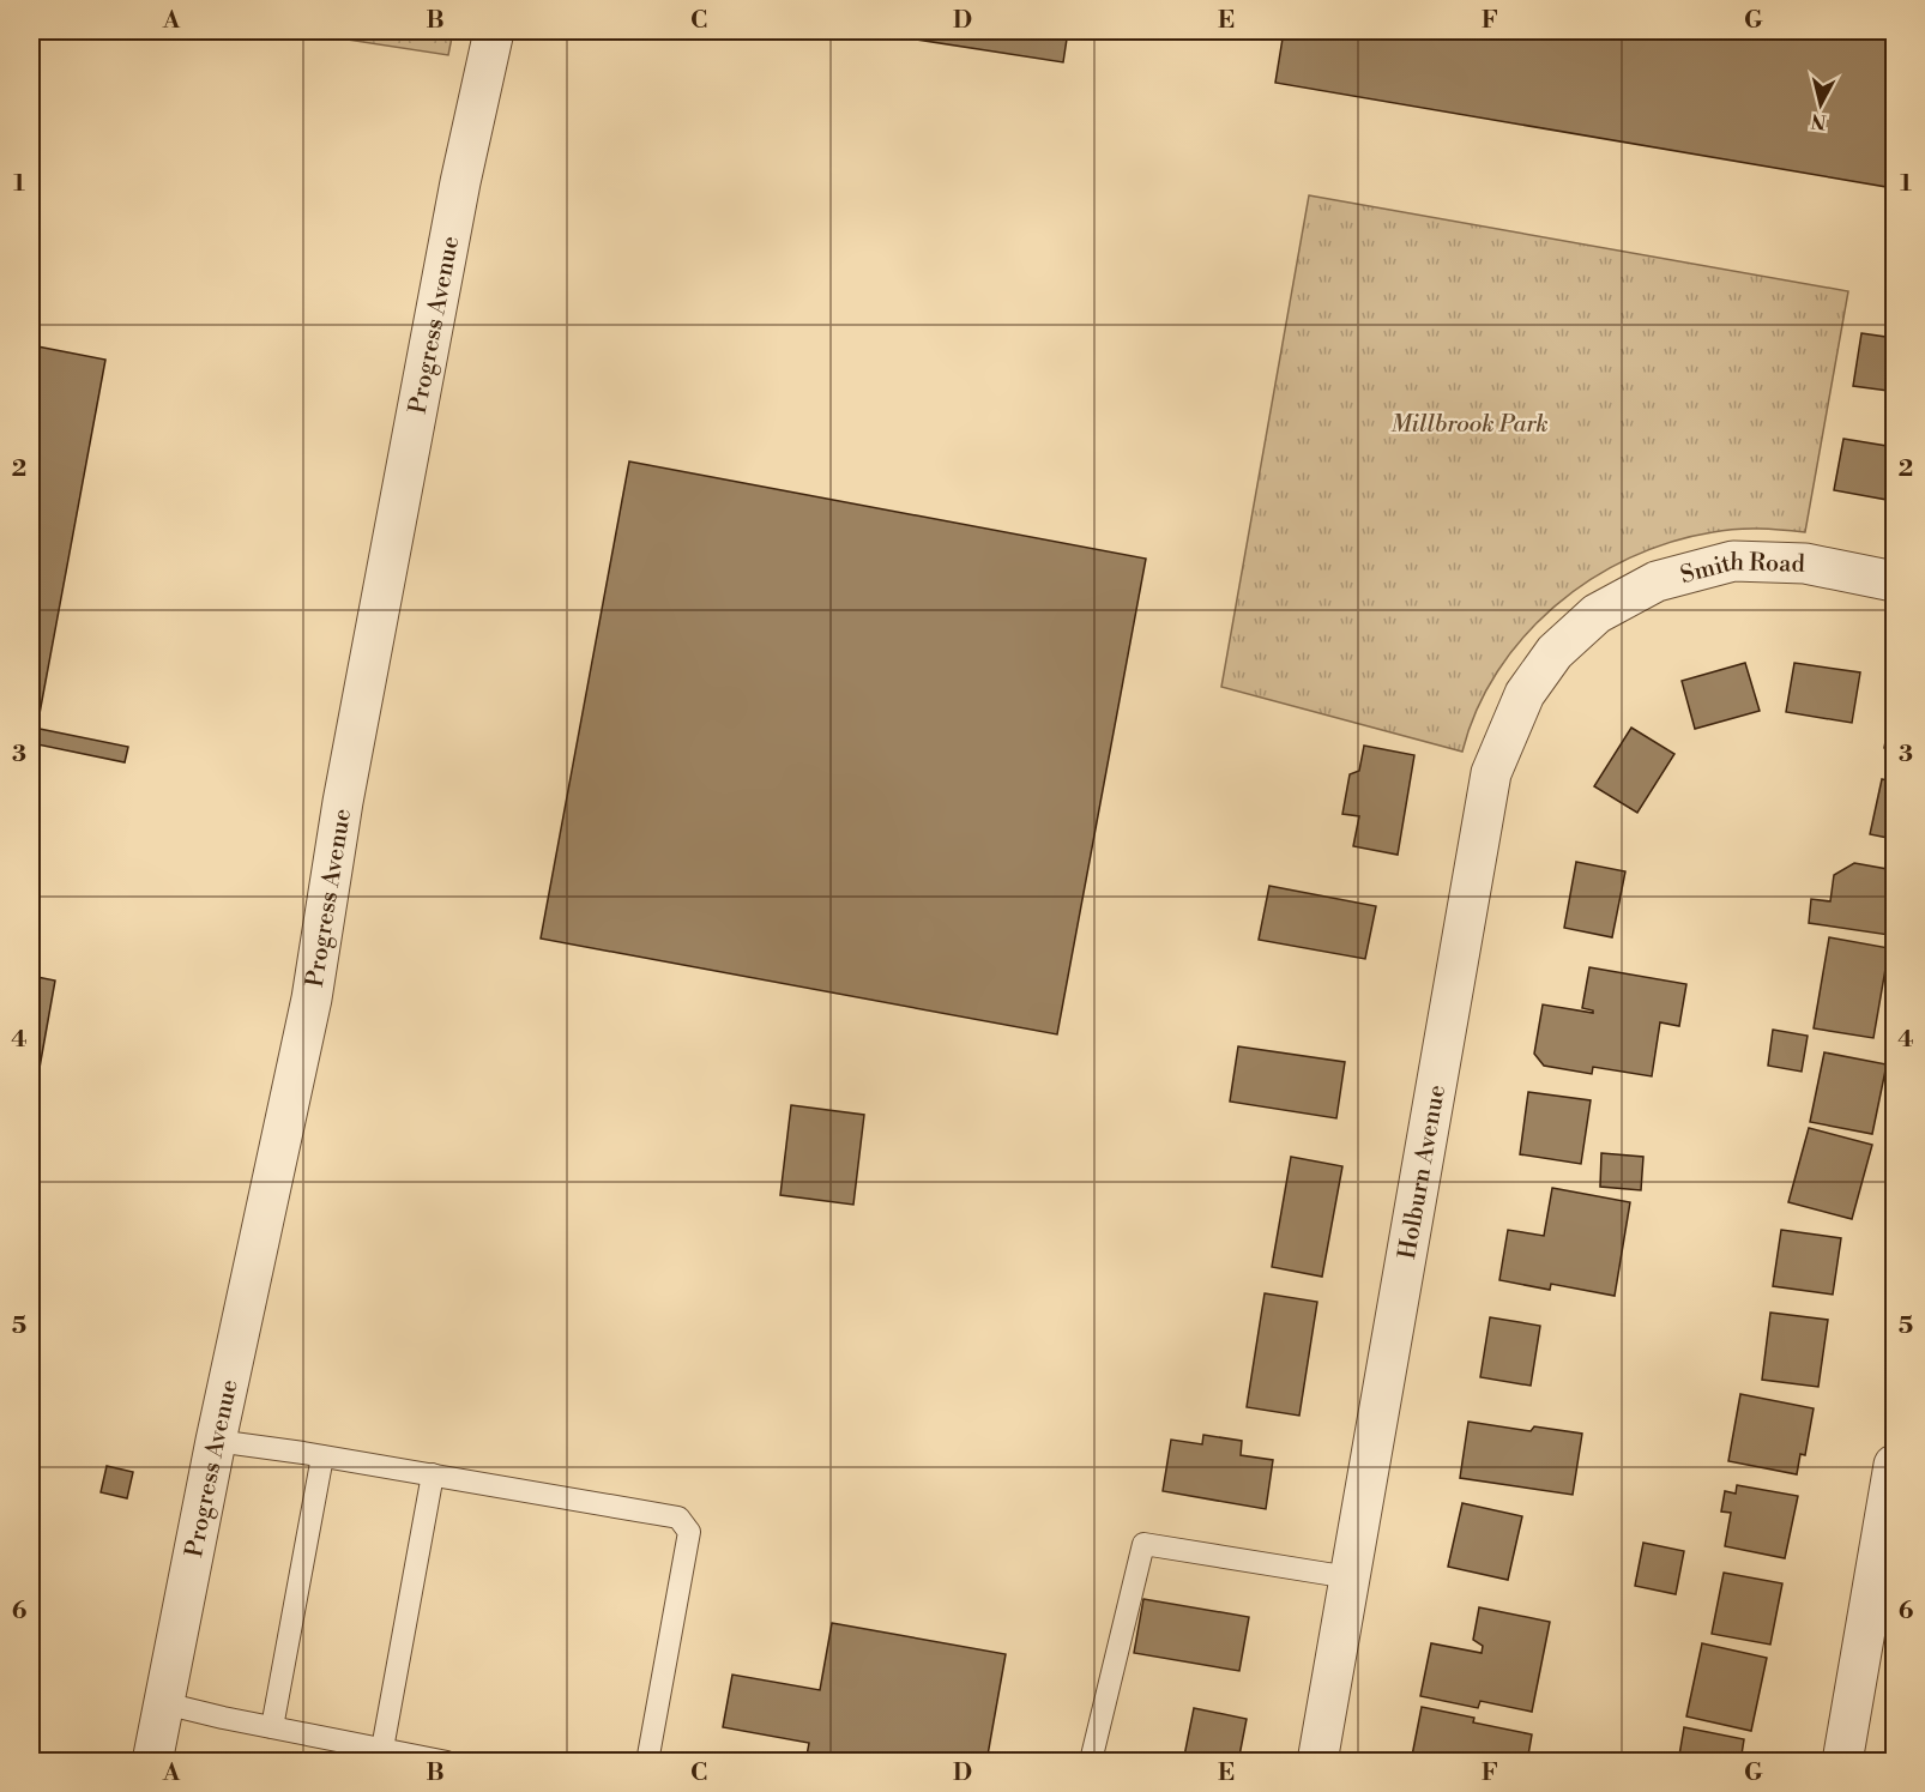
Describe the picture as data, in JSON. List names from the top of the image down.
{
  "streets": {
    "street": ["Progress Avenue", "Smith Road", "Holburn Avenue"]
  },
  "crossings": [
    ["Smith Road", "Holburn Avenue"]
  ],
  "parks": ["Millbrook Park"],
  "north": "bottom",
  "grid": {
    "columns": [
      "A",
      "B",
      "C",
      "D",
      "E",
      "F",
      "G"
    ],
    "rows": [
      "1",
      "2",
      "3",
      "4",
      "5",
      "6"
    ]
  }
}
